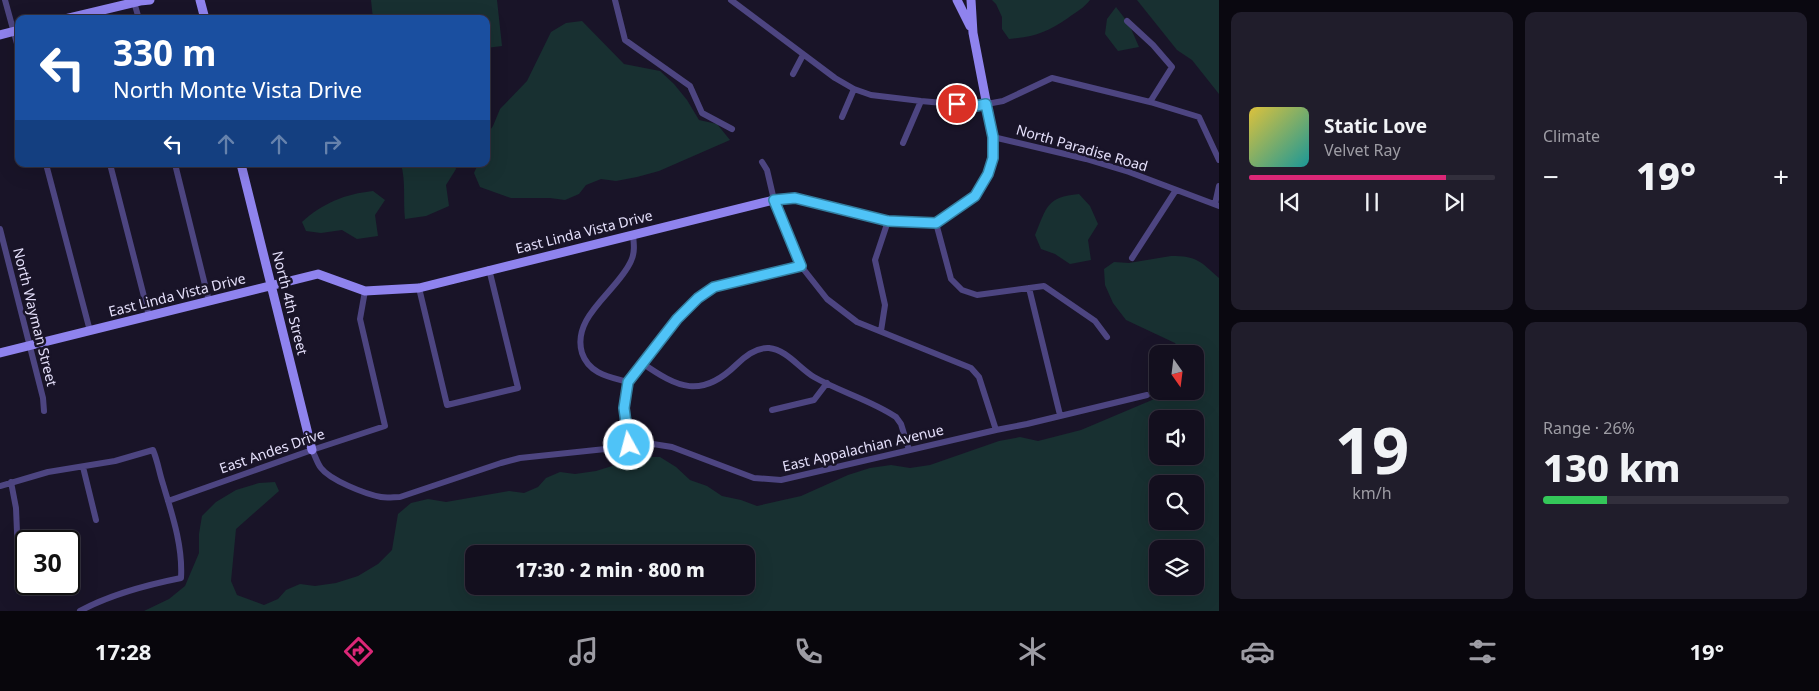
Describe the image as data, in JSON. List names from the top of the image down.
{
  "streets": {
    "street": [
      "North Paradise Road",
      "East Linda Vista Drive",
      "North 4th Street",
      "North Wayman Street",
      "East Appalachian Avenue",
      "East Andes Drive"
    ]
  },
  "crossings": [
    ["East Linda Vista Drive", "North 4th Street"],
    ["East Linda Vista Drive", "North Wayman Street"],
    ["East Linda Vista Drive", "East Andes Drive"],
    ["North 4th Street", "East Appalachian Avenue"],
    ["North 4th Street", "East Andes Drive"],
    ["East Appalachian Avenue", "East Andes Drive"]
  ],
  "north": "bottom",
  "page": {
    "tile": [
      "Climate",
      ["19", "km/h"],
      ["Range · 26%", "130 km"]
    ],
    "turn": ["330 m", "North Monte Vista Drive"],
    "song": ["Static Love", "Velvet Ray"],
    "heat": ["−", "19°", "+"],
    "limit": "30",
    "trip": "17:30 · 2 min · 800 m",
    "tabs": ["17:28", "19°"]
  }
}
